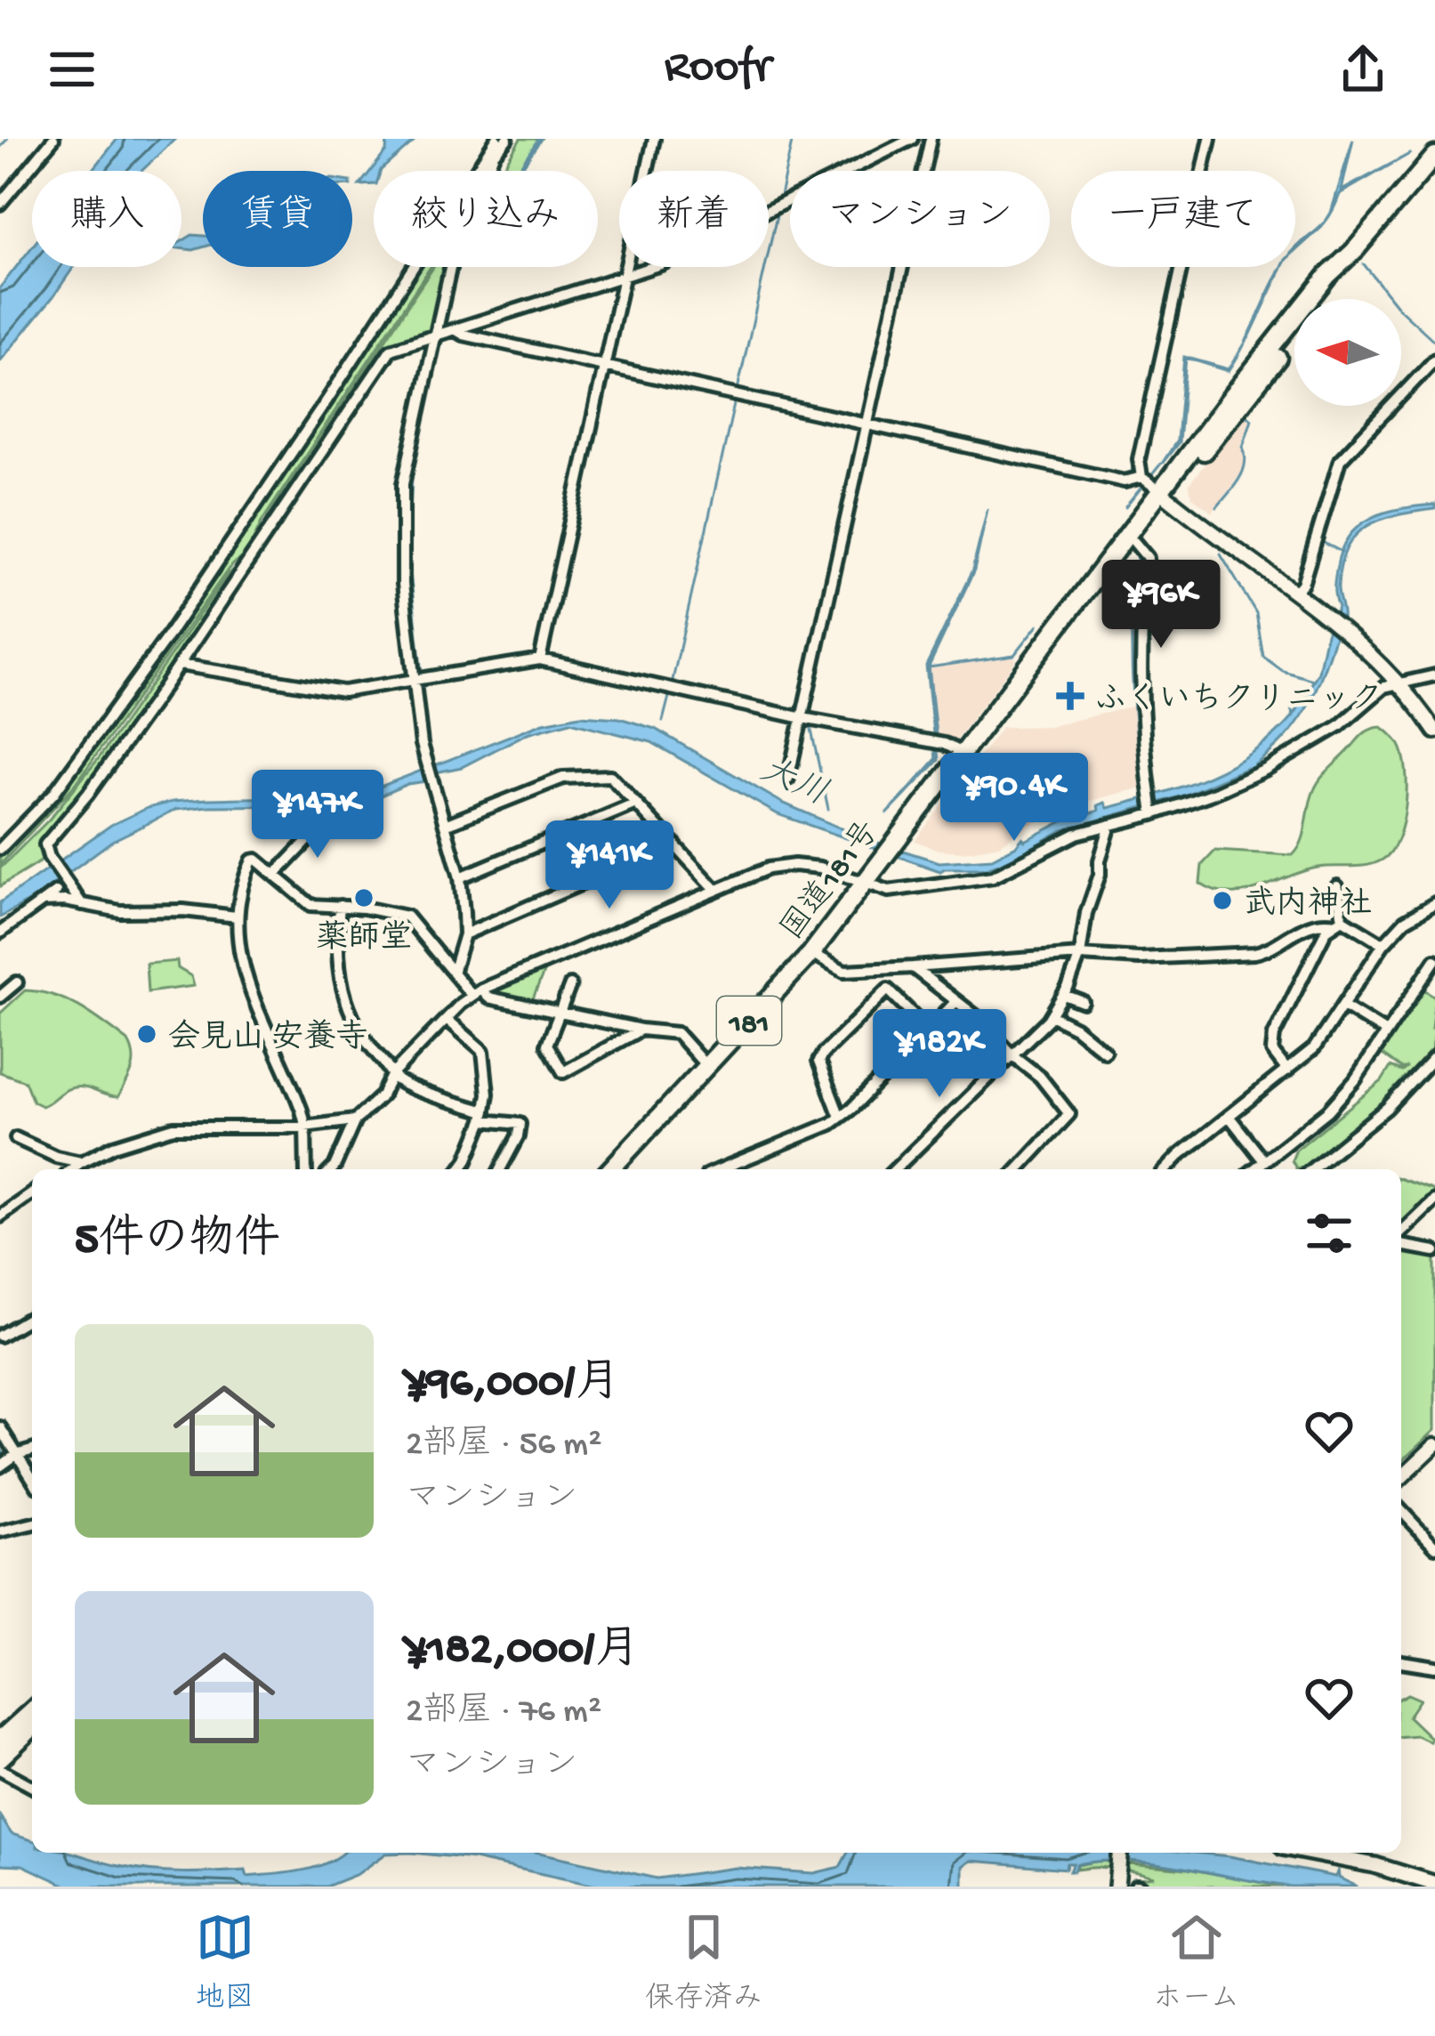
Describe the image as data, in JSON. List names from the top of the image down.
{
  "streets": {
    "highway": ["国道181号", "181"]
  },
  "water": ["大川"],
  "places": {
    "health": ["ふくいちクリニック"],
    "other": ["薬師堂", "武内神社", "会見山 安養寺"]
  },
  "north": "left",
  "page": {
    "header": "Roofr",
    "chip": [
      "購入",
      "賃貸",
      "絞り込み",
      "新着",
      "マンション",
      "一戸建て"
    ],
    "price": [
      "¥96K",
      "¥90.4K",
      "¥147K",
      "¥141K",
      "¥182K"
    ],
    "heading": "5件の物件",
    "list": [
      {
        "name": "¥96,000/月",
        "note": "2部屋 · 56 m² · マンション"
      },
      {
        "name": "¥182,000/月",
        "note": "2部屋 · 76 m² · マンション"
      }
    ],
    "tabs": ["地図", "保存済み", "ホーム"]
  }
}
